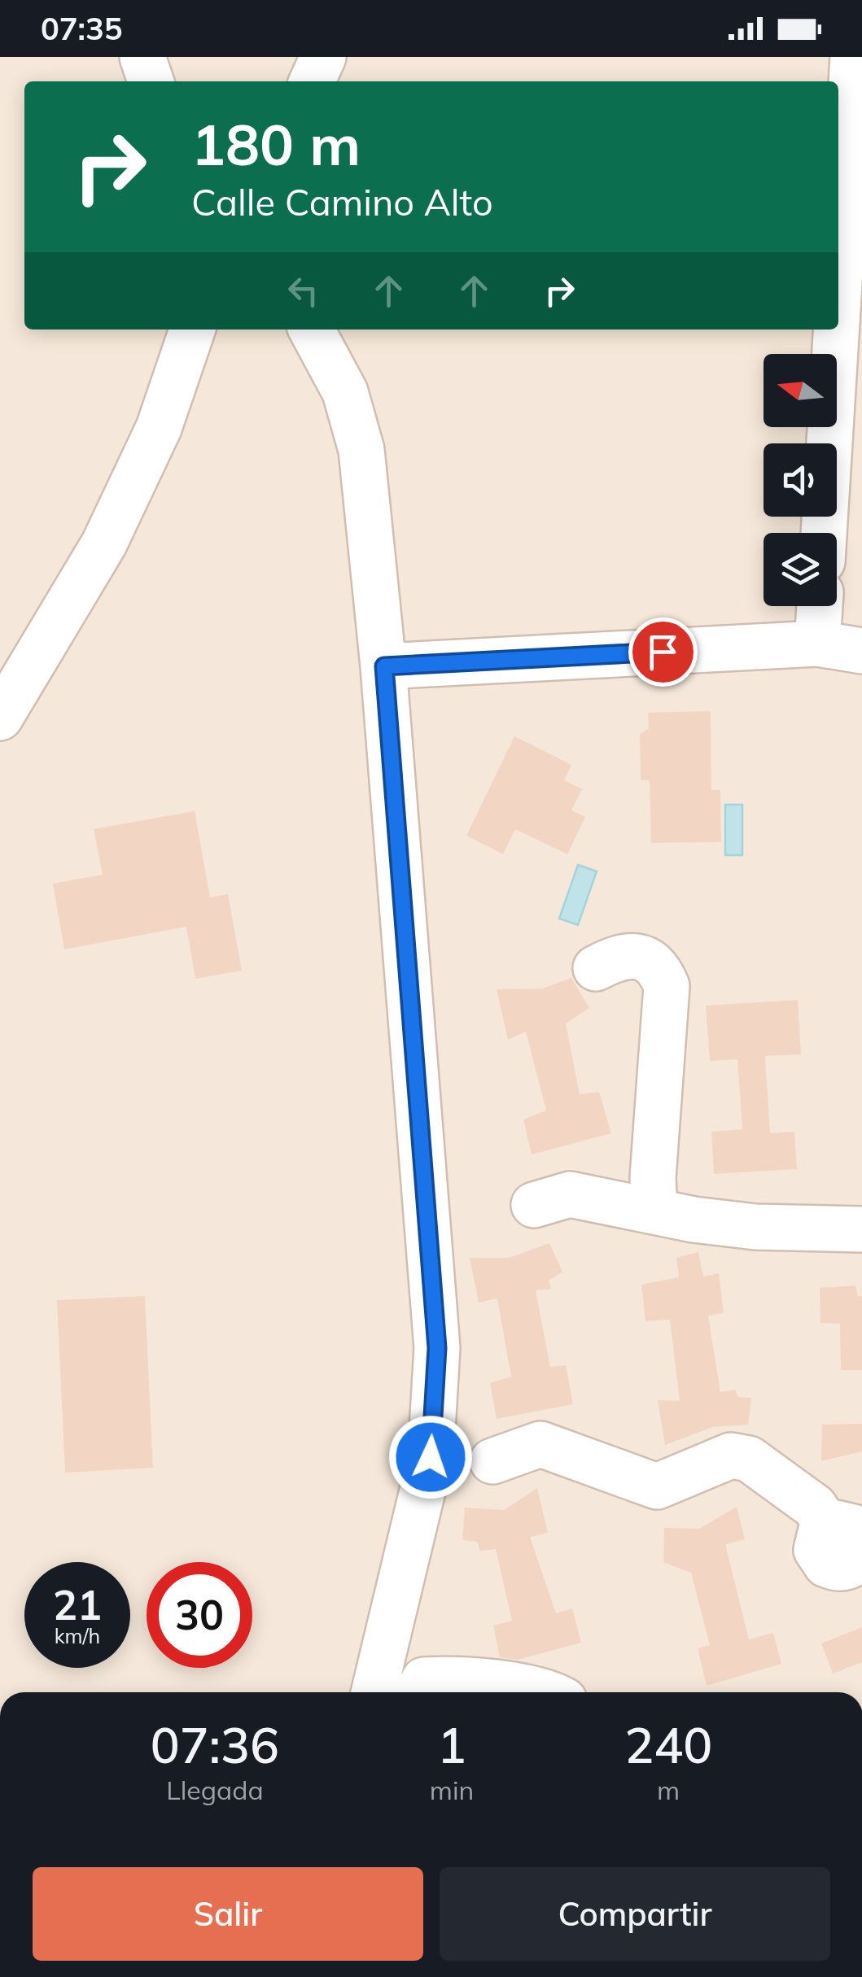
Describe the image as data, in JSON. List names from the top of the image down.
{
  "north": "left",
  "page": {
    "status": "07:35",
    "turn": ["180 m", "Calle Camino Alto"],
    "speed": "21 km/h",
    "limit": "30",
    "eta": [
      "07:36",
      "Llegada",
      "1",
      "min",
      "240",
      "m"
    ],
    "buttons": ["Salir", "Compartir"]
  }
}
